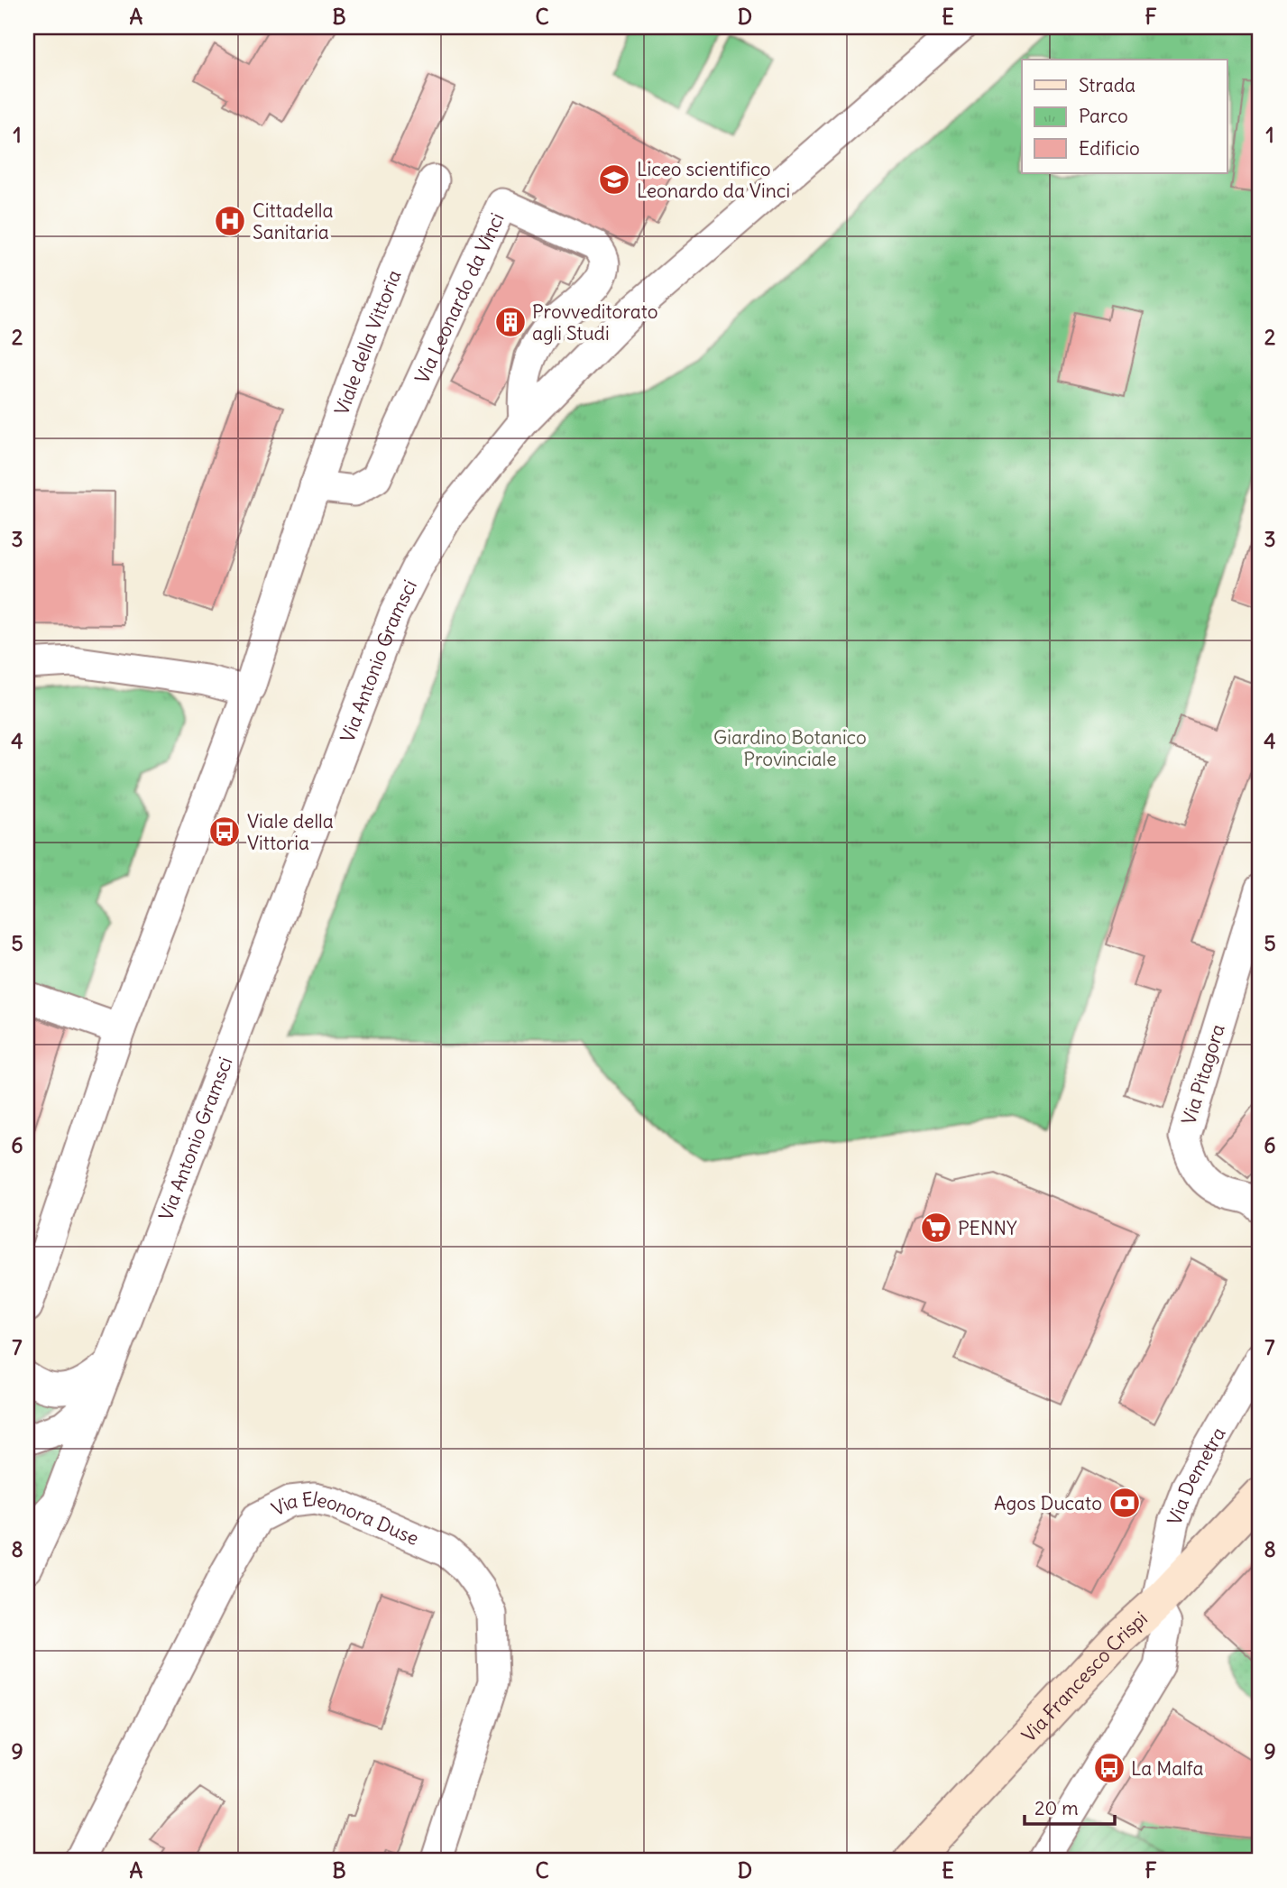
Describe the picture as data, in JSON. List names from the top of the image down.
{
  "streets": {
    "main road": ["Via Francesco Crispi"],
    "street": [
      "Via Leonardo da Vinci",
      "Viale della Vittoria",
      "Via Antonio Gramsci",
      "Via Pitagora",
      "Via Demetra",
      "Via Eleonora Duse"
    ]
  },
  "crossings": [
    ["Via Leonardo da Vinci", "Viale della Vittoria"],
    ["Via Leonardo da Vinci", "Via Antonio Gramsci"],
    ["Via Demetra", "Via Francesco Crispi"]
  ],
  "parks": ["Giardino Botanico Provinciale"],
  "places": {
    "school or university": ["Liceo scientifico Leonardo da Vinci"],
    "hospital": ["Cittadella Sanitaria"],
    "building": ["Provveditorato agli Studi"],
    "bus stop": ["Viale della Vittoria", "La Malfa"],
    "supermarket": ["PENNY"],
    "bank": ["Agos Ducato"]
  },
  "legend": ["Strada", "Parco", "Edificio"],
  "scale_bar": "20 m",
  "grid": {
    "columns": [
      "A",
      "B",
      "C",
      "D",
      "E",
      "F"
    ],
    "rows": [
      "1",
      "2",
      "3",
      "4",
      "5",
      "6",
      "7",
      "8",
      "9"
    ]
  }
}
